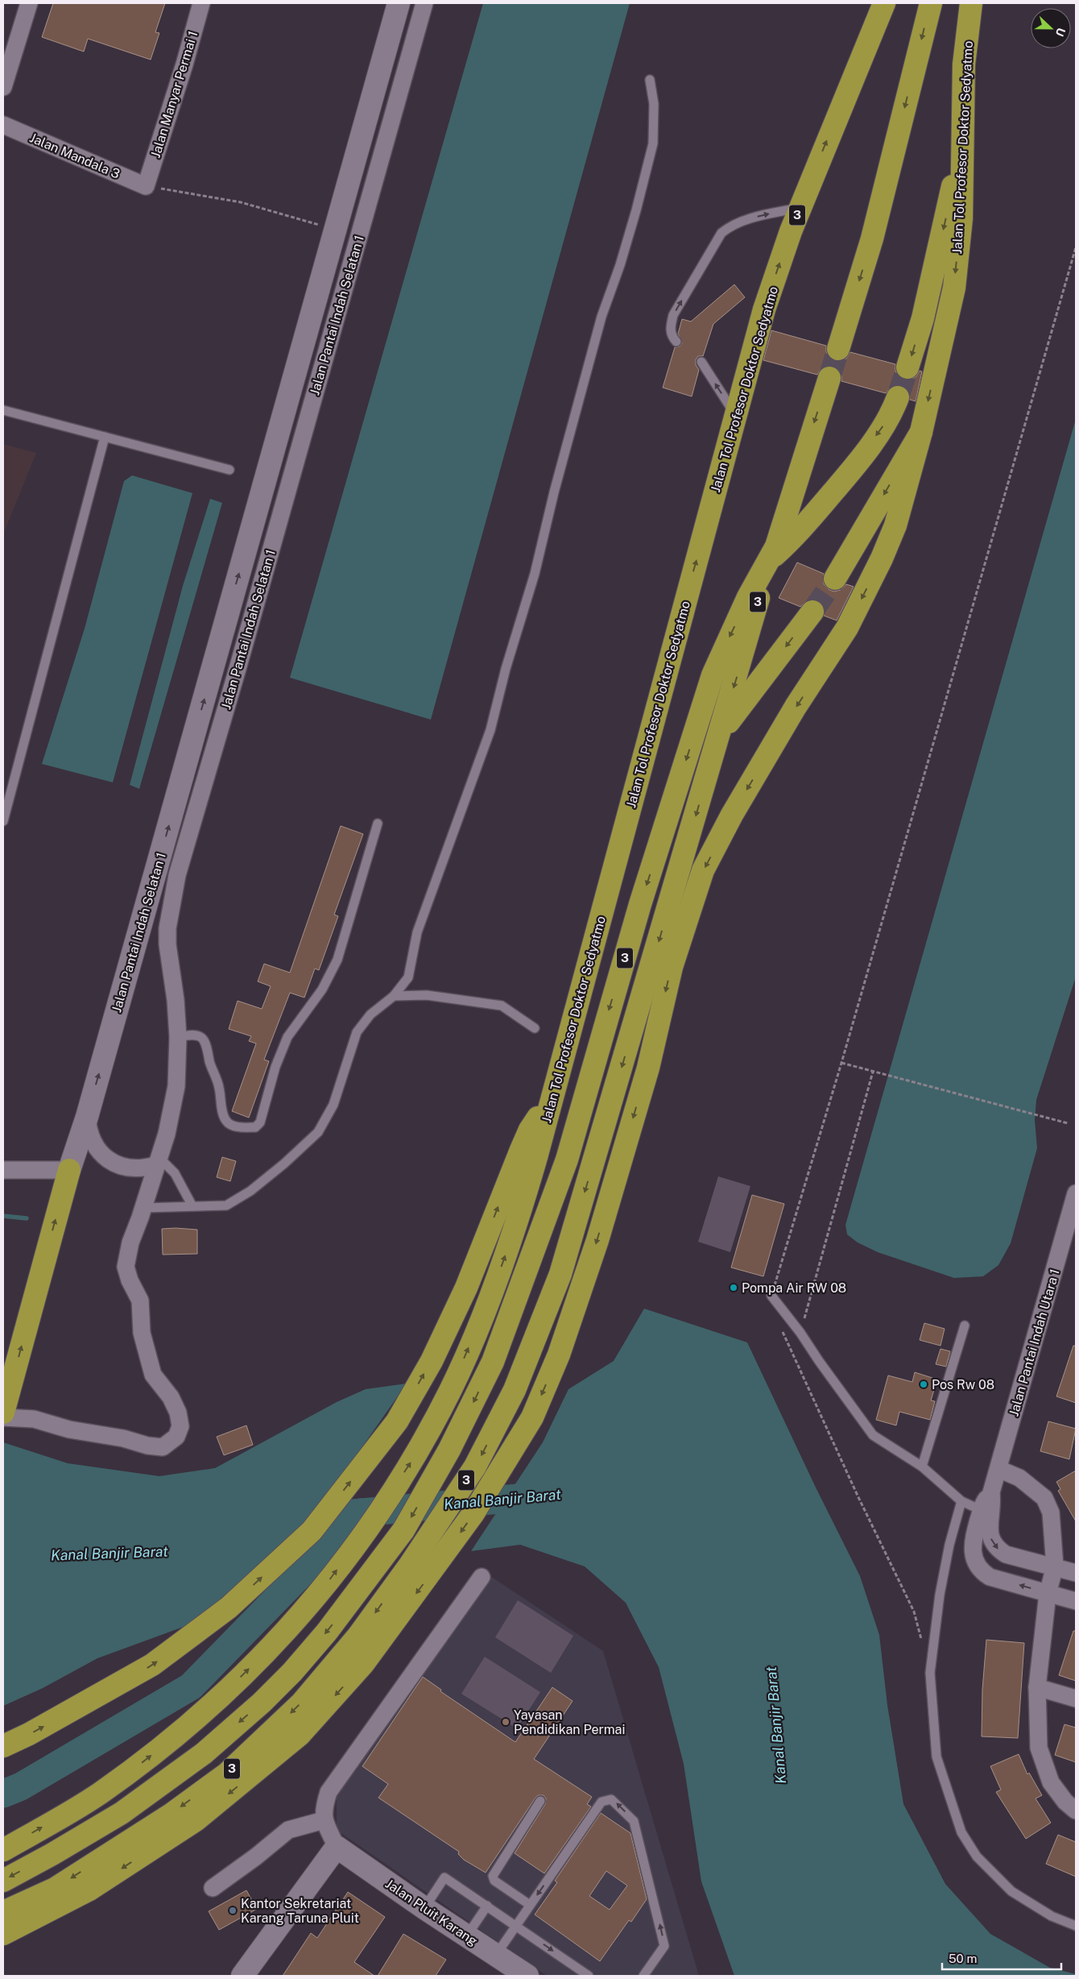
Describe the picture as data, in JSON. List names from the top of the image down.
{
  "streets": {
    "highway": ["Jalan Tol Profesor Doktor Sedyatmo", "3"],
    "street": [
      "Jalan Manyar Permai 1",
      "Jalan Mandala 3",
      "Jalan Pantai Indah Selatan 1",
      "Jalan Pantai Indah Utara 1",
      "Jalan Pluit Karang"
    ]
  },
  "crossings": [
    ["Jalan Manyar Permai 1", "Jalan Mandala 3"]
  ],
  "water": ["Kanal Banjir Barat"],
  "places": [
    "Pompa Air RW 08",
    "Pos Rw 08",
    "Yayasan Pendidikan Permai",
    "Kantor Sekretariat Karang Taruna Pluit"
  ],
  "scale_bar": "50 m",
  "north": "right"
}
